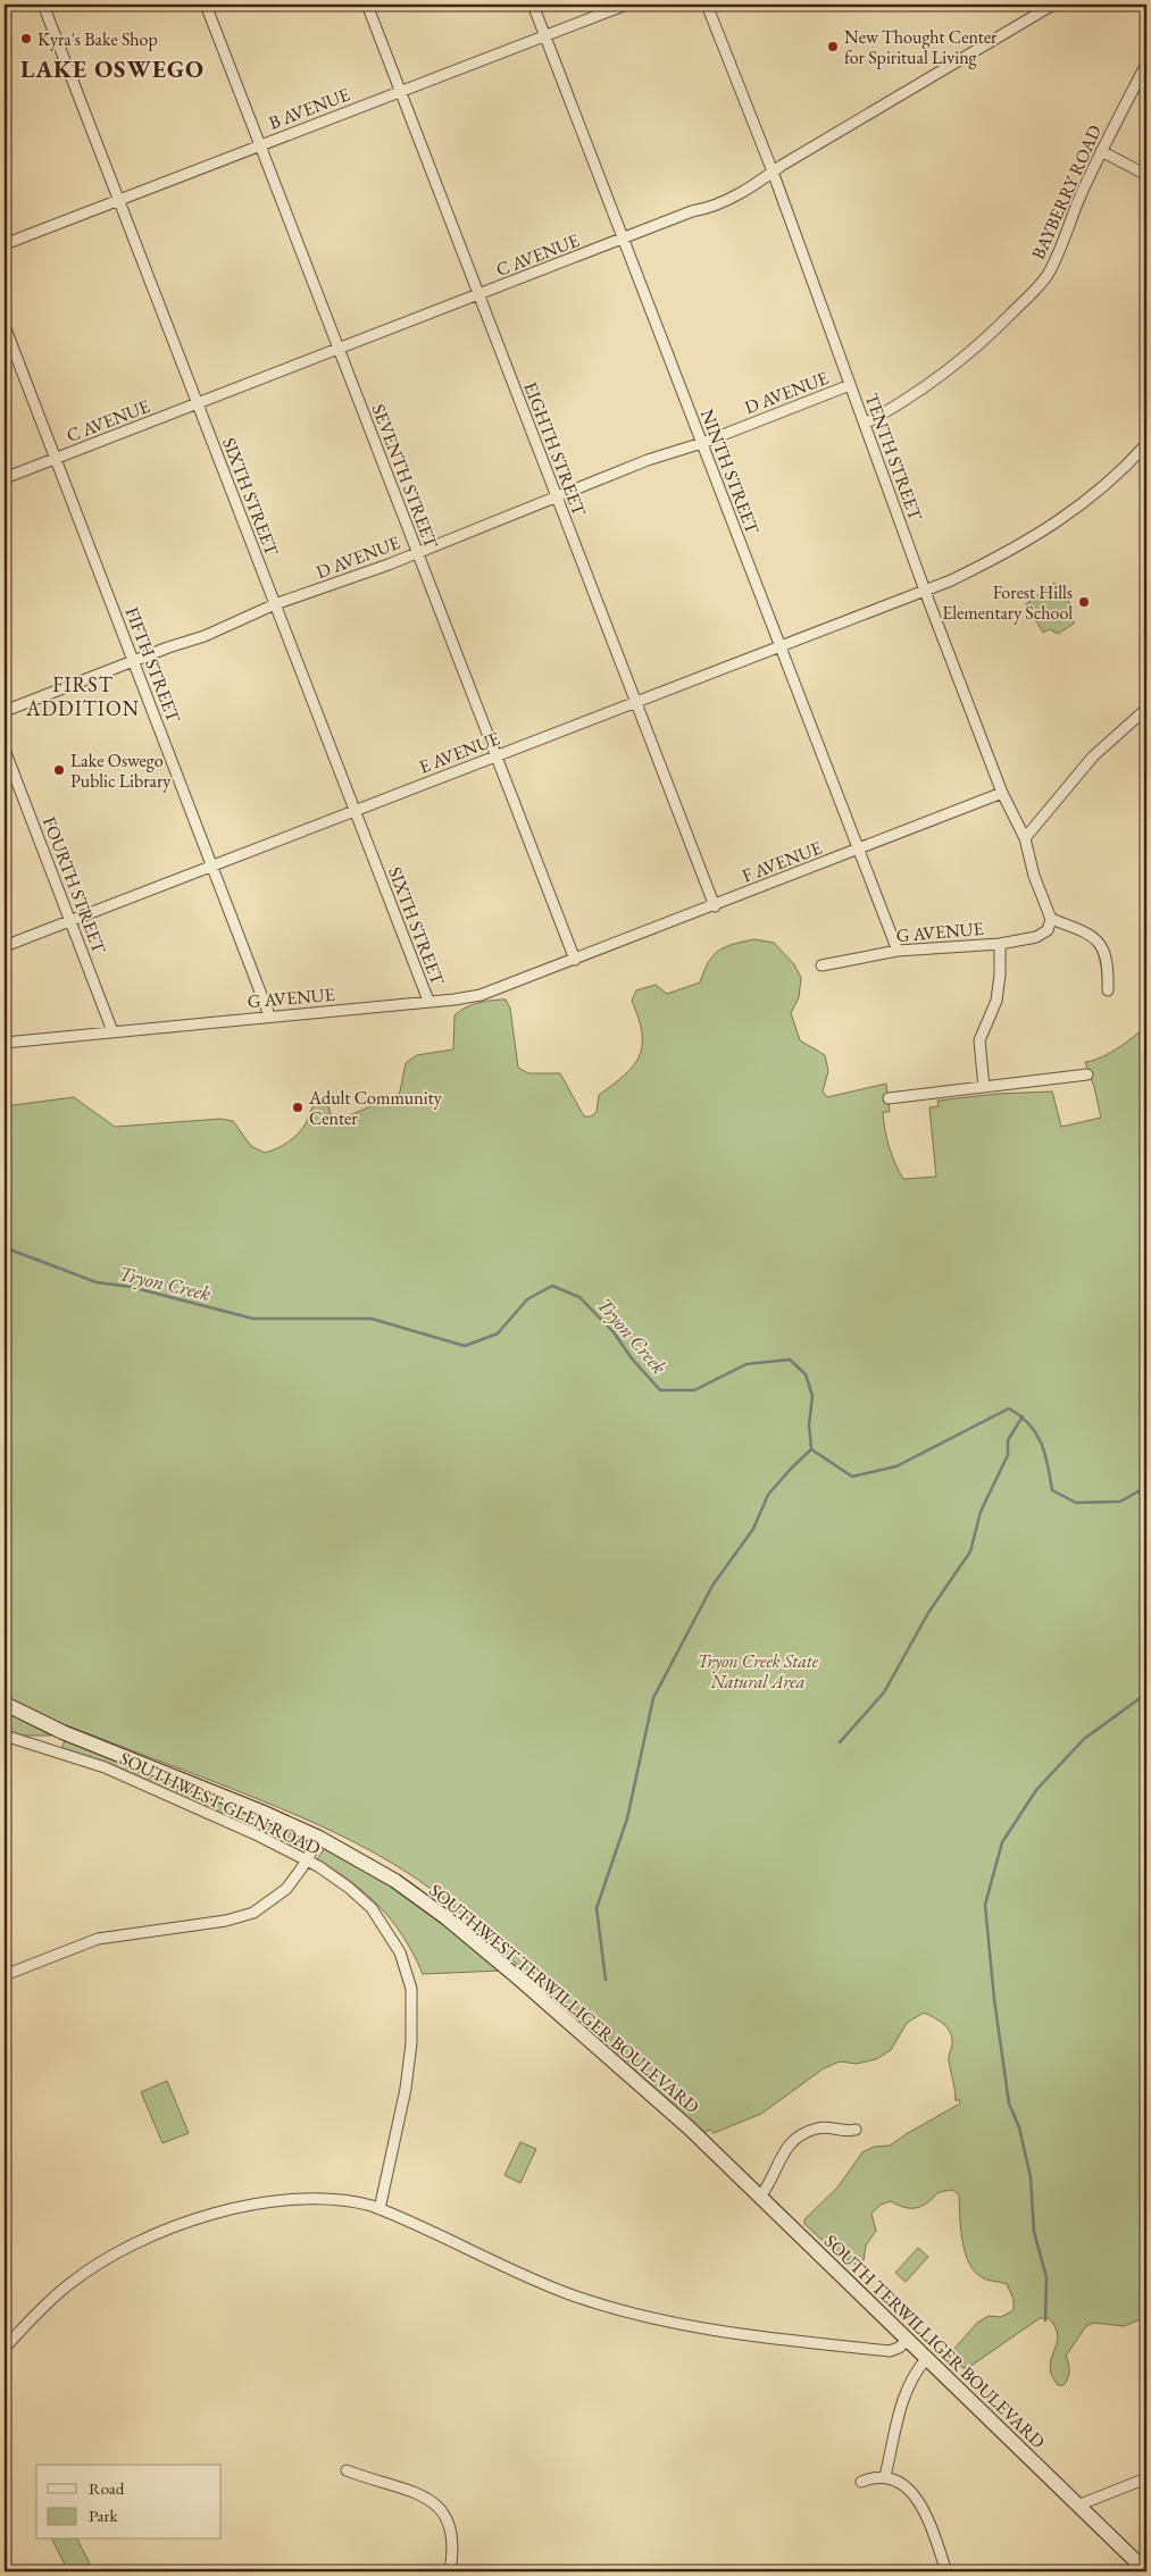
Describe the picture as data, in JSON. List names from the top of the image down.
{
  "streets": {
    "main road": ["SOUTHWEST TERWILLIGER BOULEVARD", "SOUTH TERWILLIGER BOULEVARD"],
    "street": [
      "B AVENUE",
      "BAYBERRY ROAD",
      "C AVENUE",
      "D AVENUE",
      "EIGHTH STREET",
      "TENTH STREET",
      "NINTH STREET",
      "SEVENTH STREET",
      "SIXTH STREET",
      "FIFTH STREET",
      "E AVENUE",
      "F AVENUE",
      "FOURTH STREET",
      "G AVENUE",
      "SOUTHWEST GLEN ROAD"
    ]
  },
  "crossings": [
    ["B AVENUE", "EIGHTH STREET"],
    ["B AVENUE", "NINTH STREET"],
    ["B AVENUE", "SEVENTH STREET"],
    ["B AVENUE", "SIXTH STREET"],
    ["BAYBERRY ROAD", "TENTH STREET"],
    ["C AVENUE", "EIGHTH STREET"],
    ["C AVENUE", "TENTH STREET"],
    ["C AVENUE", "NINTH STREET"],
    ["C AVENUE", "SEVENTH STREET"],
    ["C AVENUE", "SIXTH STREET"],
    ["C AVENUE", "FIFTH STREET"],
    ["D AVENUE", "EIGHTH STREET"],
    ["D AVENUE", "TENTH STREET"],
    ["D AVENUE", "NINTH STREET"],
    ["D AVENUE", "SEVENTH STREET"],
    ["D AVENUE", "SIXTH STREET"],
    ["D AVENUE", "FIFTH STREET"],
    ["EIGHTH STREET", "E AVENUE"],
    ["EIGHTH STREET", "F AVENUE"],
    ["TENTH STREET", "E AVENUE"],
    ["TENTH STREET", "F AVENUE"],
    ["TENTH STREET", "G AVENUE"],
    ["NINTH STREET", "E AVENUE"],
    ["NINTH STREET", "F AVENUE"],
    ["NINTH STREET", "G AVENUE"],
    ["SEVENTH STREET", "E AVENUE"],
    ["SEVENTH STREET", "F AVENUE"],
    ["SEVENTH STREET", "G AVENUE"],
    ["SIXTH STREET", "E AVENUE"],
    ["SIXTH STREET", "G AVENUE"],
    ["FIFTH STREET", "E AVENUE"],
    ["FIFTH STREET", "G AVENUE"],
    ["E AVENUE", "FOURTH STREET"],
    ["F AVENUE", "G AVENUE"],
    ["FOURTH STREET", "G AVENUE"],
    ["SOUTHWEST TERWILLIGER BOULEVARD", "SOUTH TERWILLIGER BOULEVARD"]
  ],
  "districts": ["LAKE OSWEGO", "FIRST ADDITION"],
  "water": ["Tryon Creek"],
  "parks": ["Tryon Creek State Natural Area"],
  "places": [
    "Kyra's Bake Shop",
    "New Thought Center for Spiritual Living",
    "Forest Hills Elementary School",
    "Lake Oswego Public Library",
    "Adult Community Center"
  ],
  "legend": ["Road", "Park"]
}
